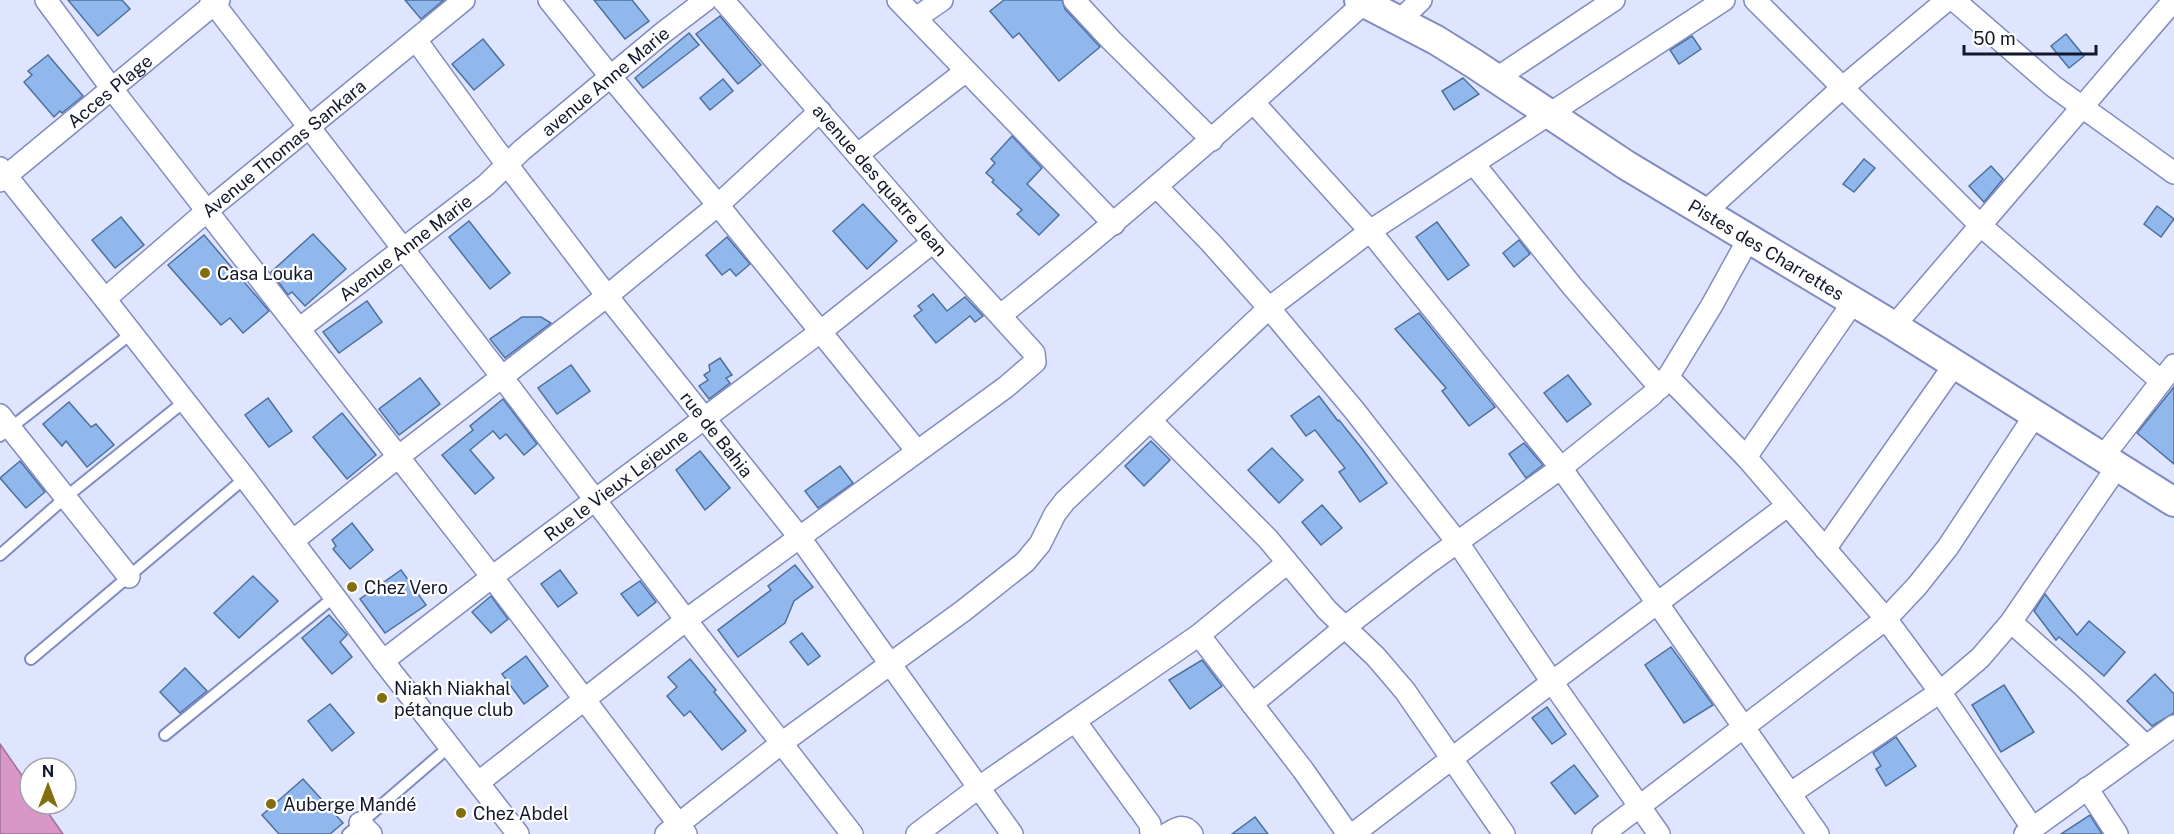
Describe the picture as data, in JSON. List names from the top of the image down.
{
  "streets": {
    "main road": ["Pistes des Charrettes"],
    "street": [
      "avenue Anne Marie",
      "Acces Plage",
      "Avenue Thomas Sankara",
      "avenue des quatre Jean",
      "Avenue Anne Marie",
      "rue de Bahia",
      "Rue le Vieux Lejeune"
    ]
  },
  "crossings": [
    ["avenue Anne Marie", "Avenue Anne Marie"],
    ["avenue Anne Marie", "rue de Bahia"],
    ["Avenue Thomas Sankara", "rue de Bahia"],
    ["avenue des quatre Jean", "Rue le Vieux Lejeune"],
    ["Avenue Anne Marie", "rue de Bahia"],
    ["rue de Bahia", "Rue le Vieux Lejeune"]
  ],
  "places": [
    "Casa Louka",
    "Chez Vero",
    "Niakh Niakhal pétanque club",
    "Auberge Mandé",
    "Chez Abdel"
  ],
  "scale_bar": "50 m",
  "north": "top"
}
